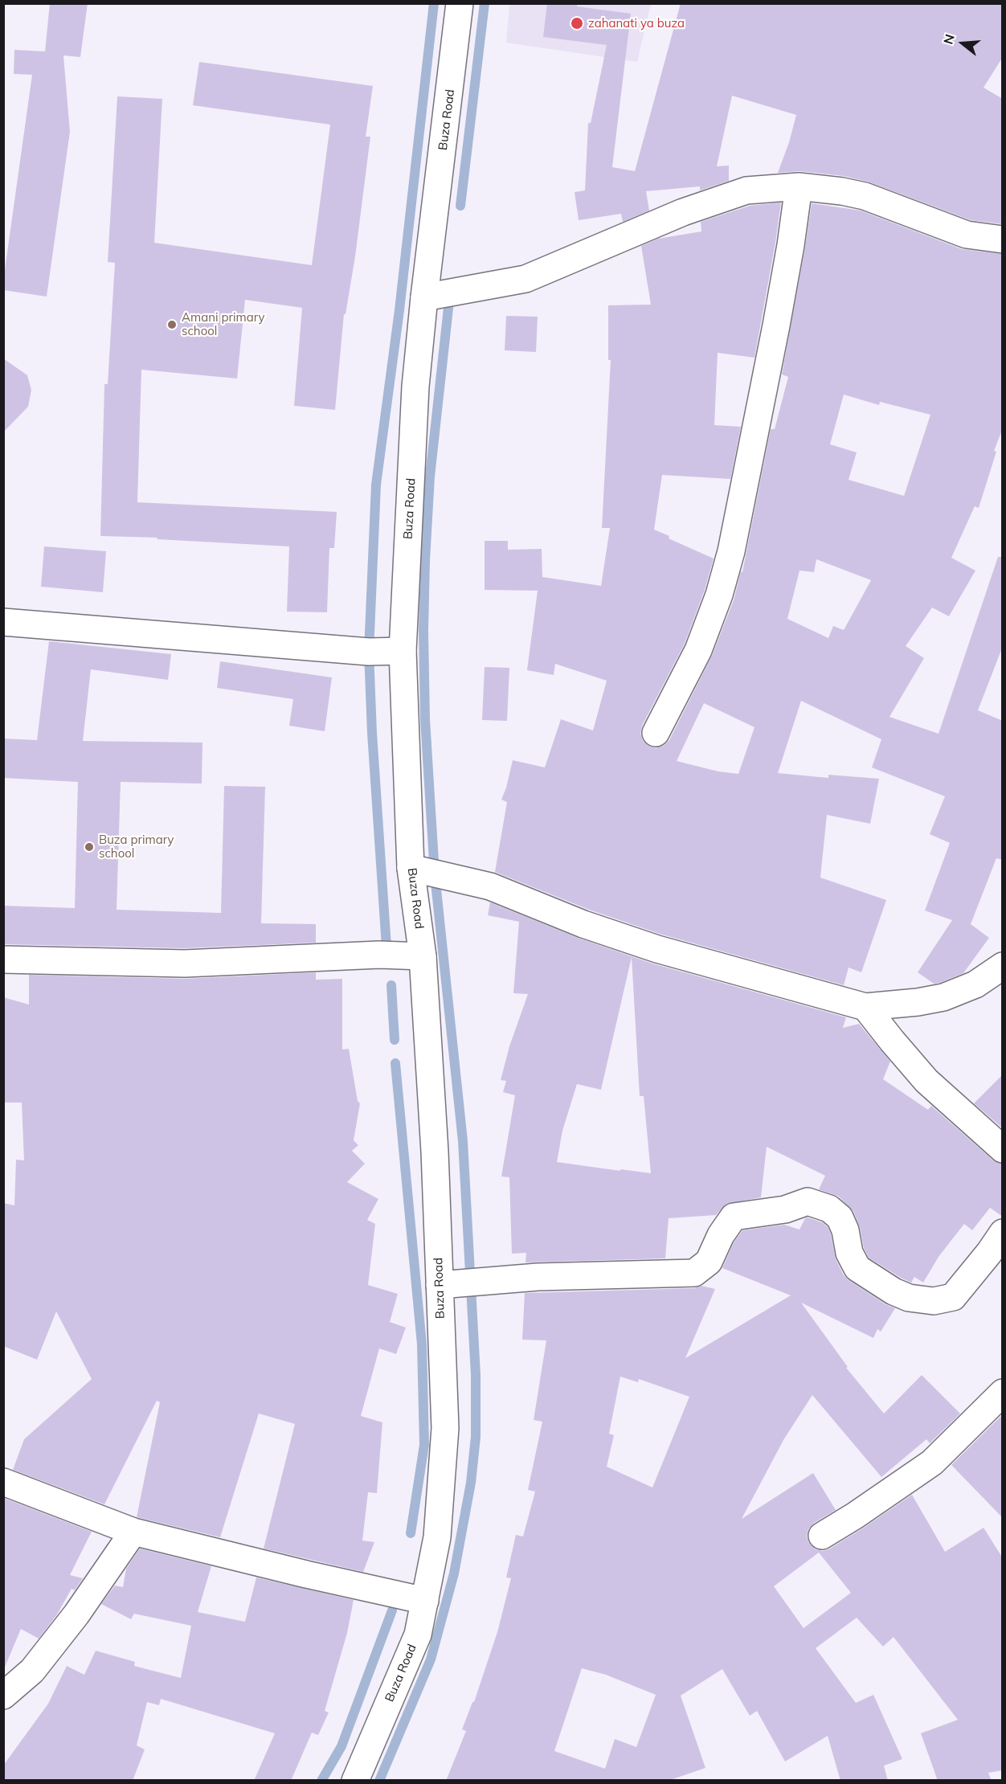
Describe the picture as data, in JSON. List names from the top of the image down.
{
  "streets": {
    "street": ["Buza Road"]
  },
  "places": ["zahanati ya buza", "Amani primary school", "Buza primary school"],
  "north": "left"
}
